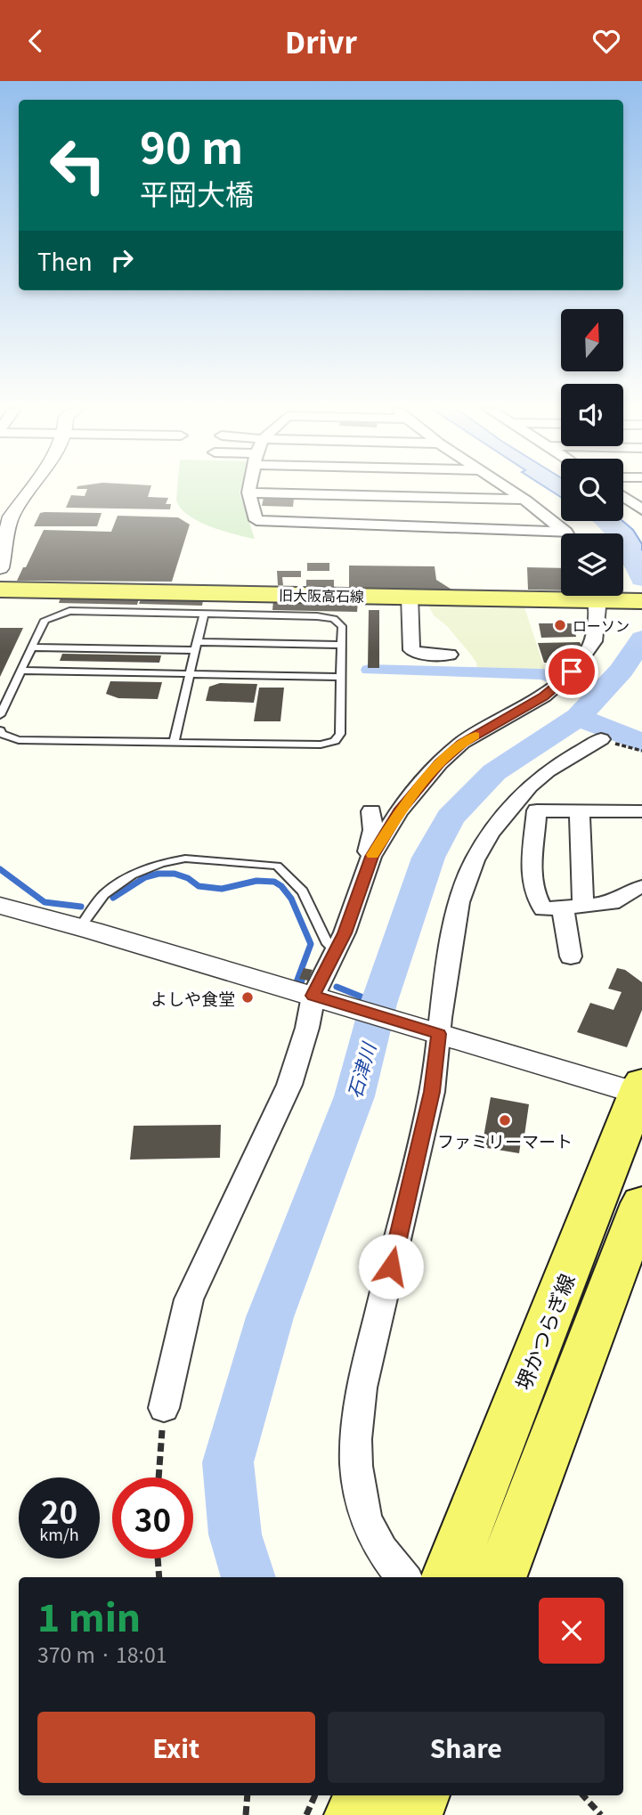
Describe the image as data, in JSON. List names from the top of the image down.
{
  "streets": {
    "main road": ["旧大阪高石線", "堺かつらぎ線"]
  },
  "water": ["石津川"],
  "places": ["ローソン", "よしや食堂", "ファミリーマート"],
  "north": "top",
  "page": {
    "header": "Drivr",
    "turn": ["90 m", "平岡大橋"],
    "then": "Then",
    "speed": "20 km/h",
    "limit": "30",
    "heading": ["1 min", "370 m · 18:01"],
    "buttons": ["Exit", "Share"]
  }
}
